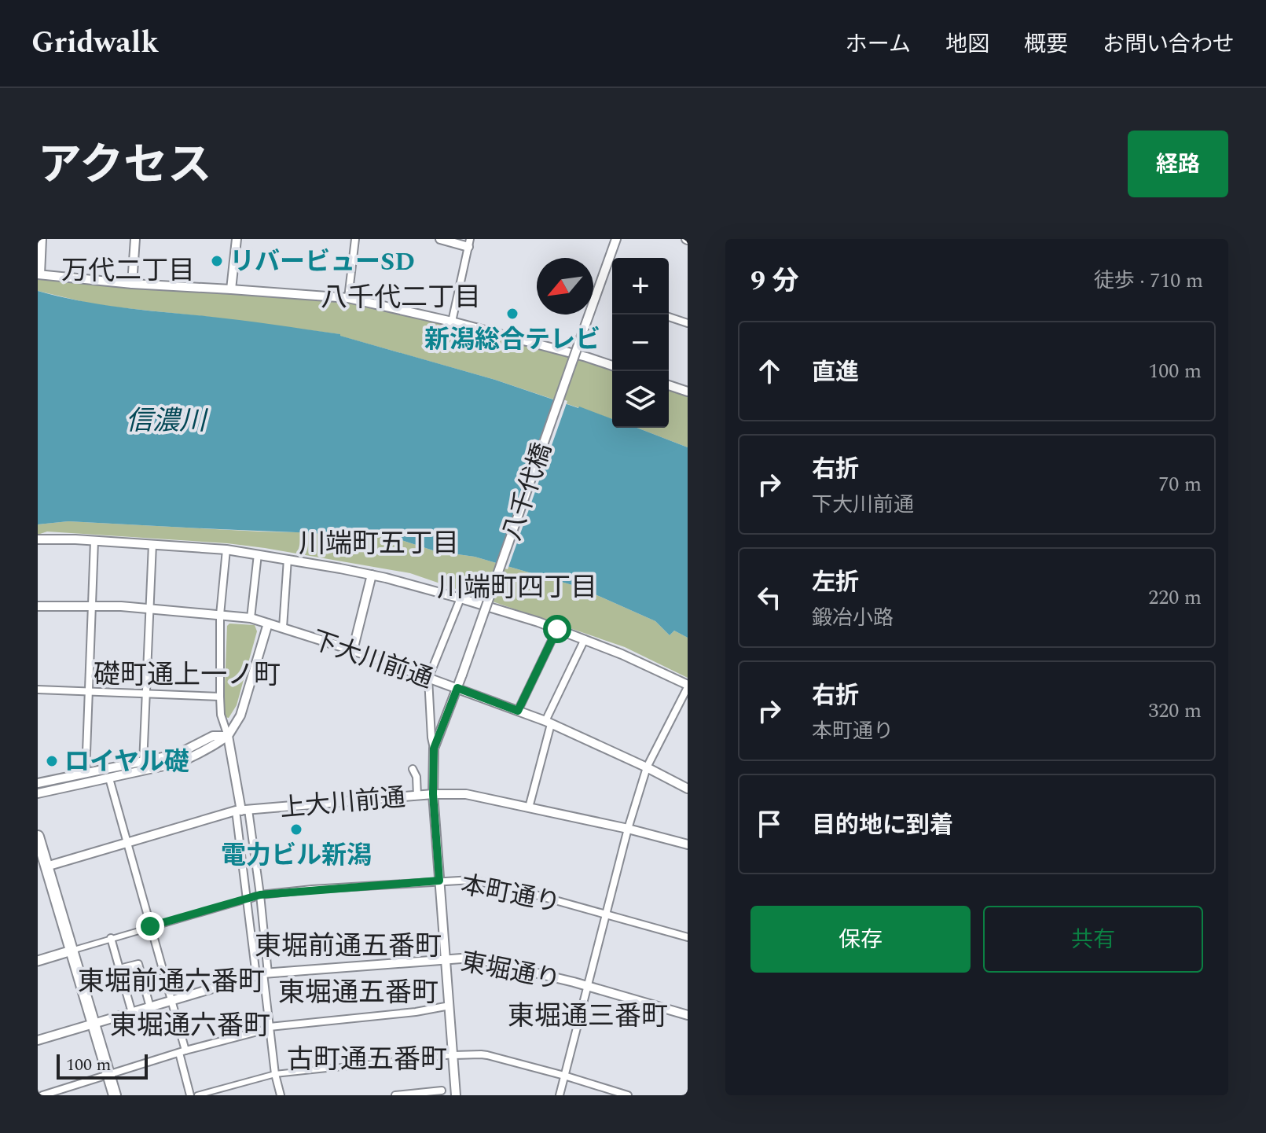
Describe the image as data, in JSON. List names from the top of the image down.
{
  "streets": {
    "main road": ["本町通り"],
    "street": [
      "八千代橋",
      "下大川前通",
      "上大川前通",
      "東堀通り"
    ]
  },
  "crossings": [
    ["八千代橋", "下大川前通"]
  ],
  "districts": [
    "万代二丁目",
    "八千代二丁目",
    "川端町五丁目",
    "川端町四丁目",
    "礎町通上一ノ町",
    "東堀前通五番町",
    "東堀前通六番町",
    "東堀通五番町",
    "東堀通三番町",
    "東堀通六番町",
    "古町通五番町"
  ],
  "water": ["信濃川"],
  "places": [
    "リバービューSD",
    "新潟総合テレビ",
    "ロイヤル礎",
    "電力ビル新潟"
  ],
  "scale_bar": "100 m",
  "north": "bottom left",
  "page": {
    "header": "Gridwalk",
    "nav": [
      "ホーム",
      "地図",
      "概要",
      "お問い合わせ"
    ],
    "title": "アクセス",
    "buttons": [
      "経路",
      ["保存", "共有"]
    ],
    "heading": ["9 分", "徒歩 · 710 m"],
    "map_buttons": ["+", "−"],
    "list": [
      ["直進", "100 m"],
      ["右折", "下大川前通", "70 m"],
      ["左折", "鍛冶小路", "220 m"],
      ["右折", "本町通り", "320 m"],
      "目的地に到着"
    ],
    "scale": "100 m"
  }
}
